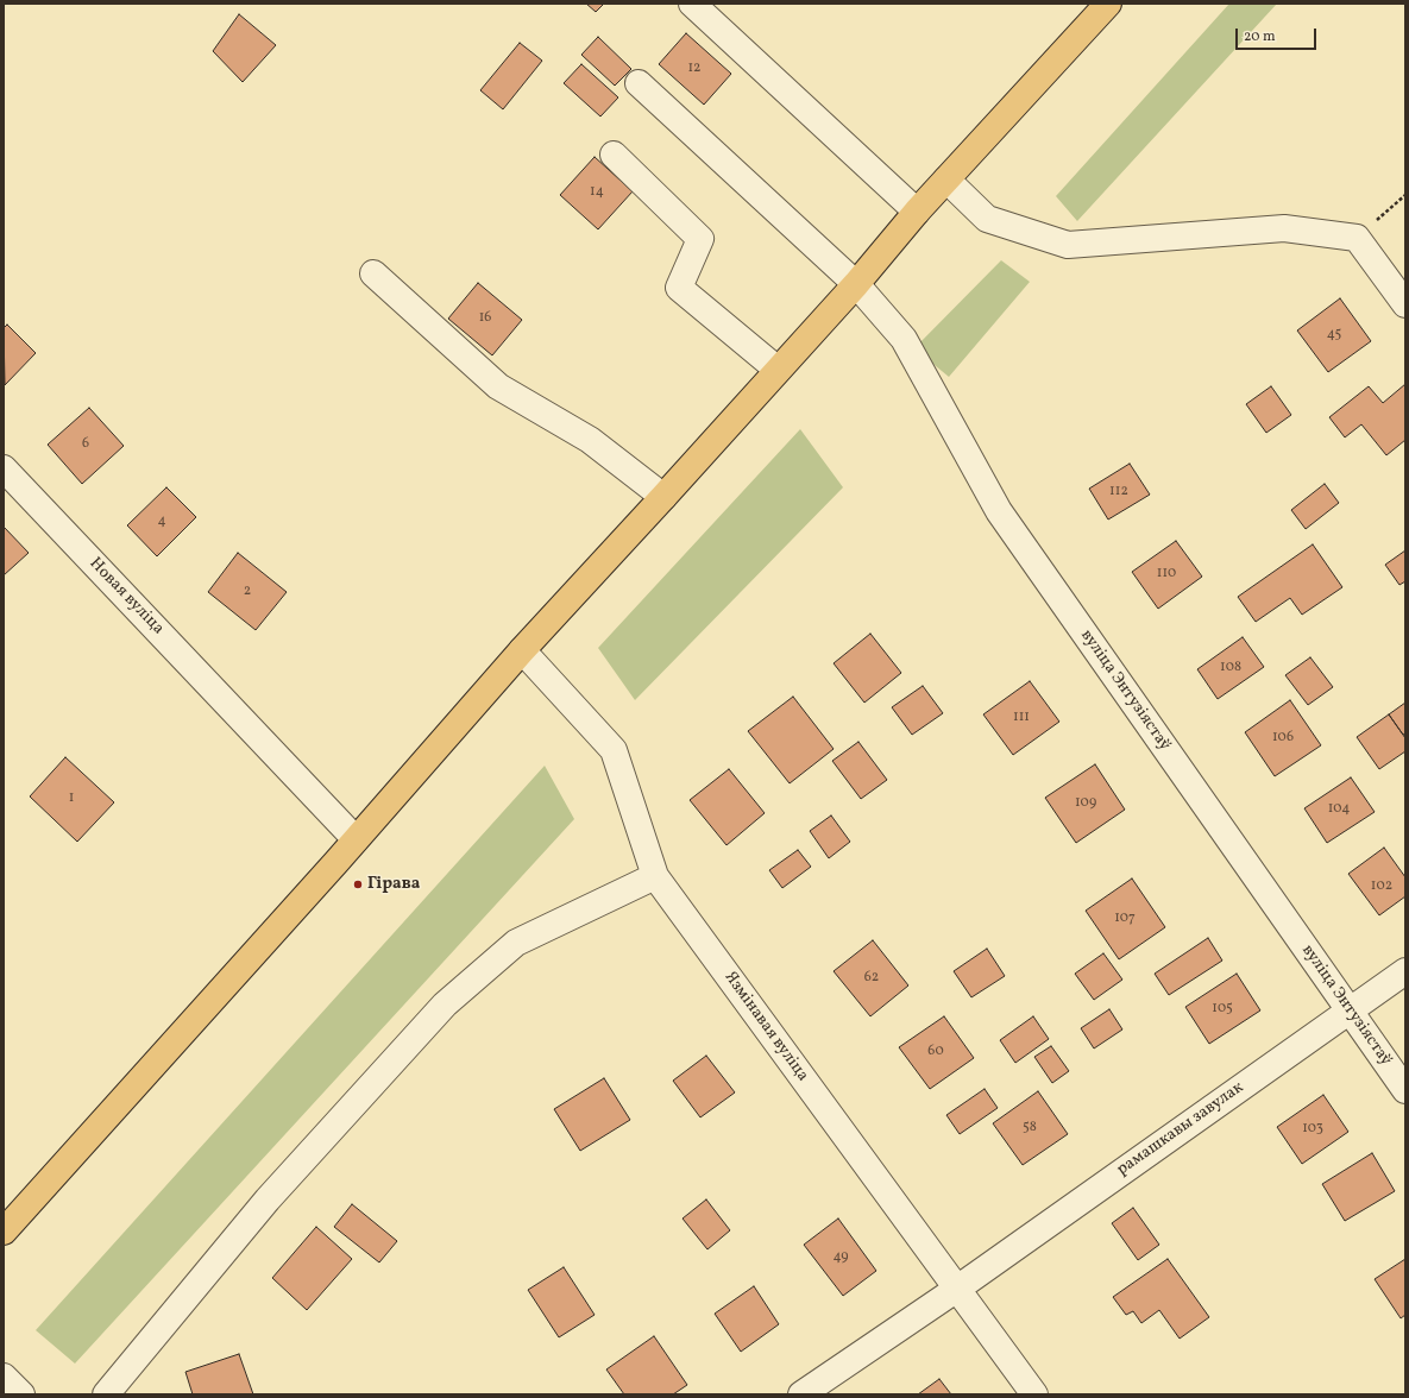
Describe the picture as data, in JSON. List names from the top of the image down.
{
  "streets": {
    "street": [
      "Новая вуліца",
      "вуліца Энтузіястаў",
      "Язмінавая вуліца",
      "рамашкавы завулак"
    ]
  },
  "crossings": [
    ["вуліца Энтузіястаў", "рамашкавы завулак"],
    ["Язмінавая вуліца", "рамашкавы завулак"]
  ],
  "places": ["Гірава"],
  "house_numbers": [
    "12",
    "14",
    "16",
    "45",
    "6",
    "112",
    "4",
    "110",
    "2",
    "108",
    "111",
    "106",
    "1",
    "109",
    "104",
    "102",
    "107",
    "62",
    "105",
    "60",
    "58",
    "103",
    "49"
  ],
  "scale_bar": "20 m"
}
